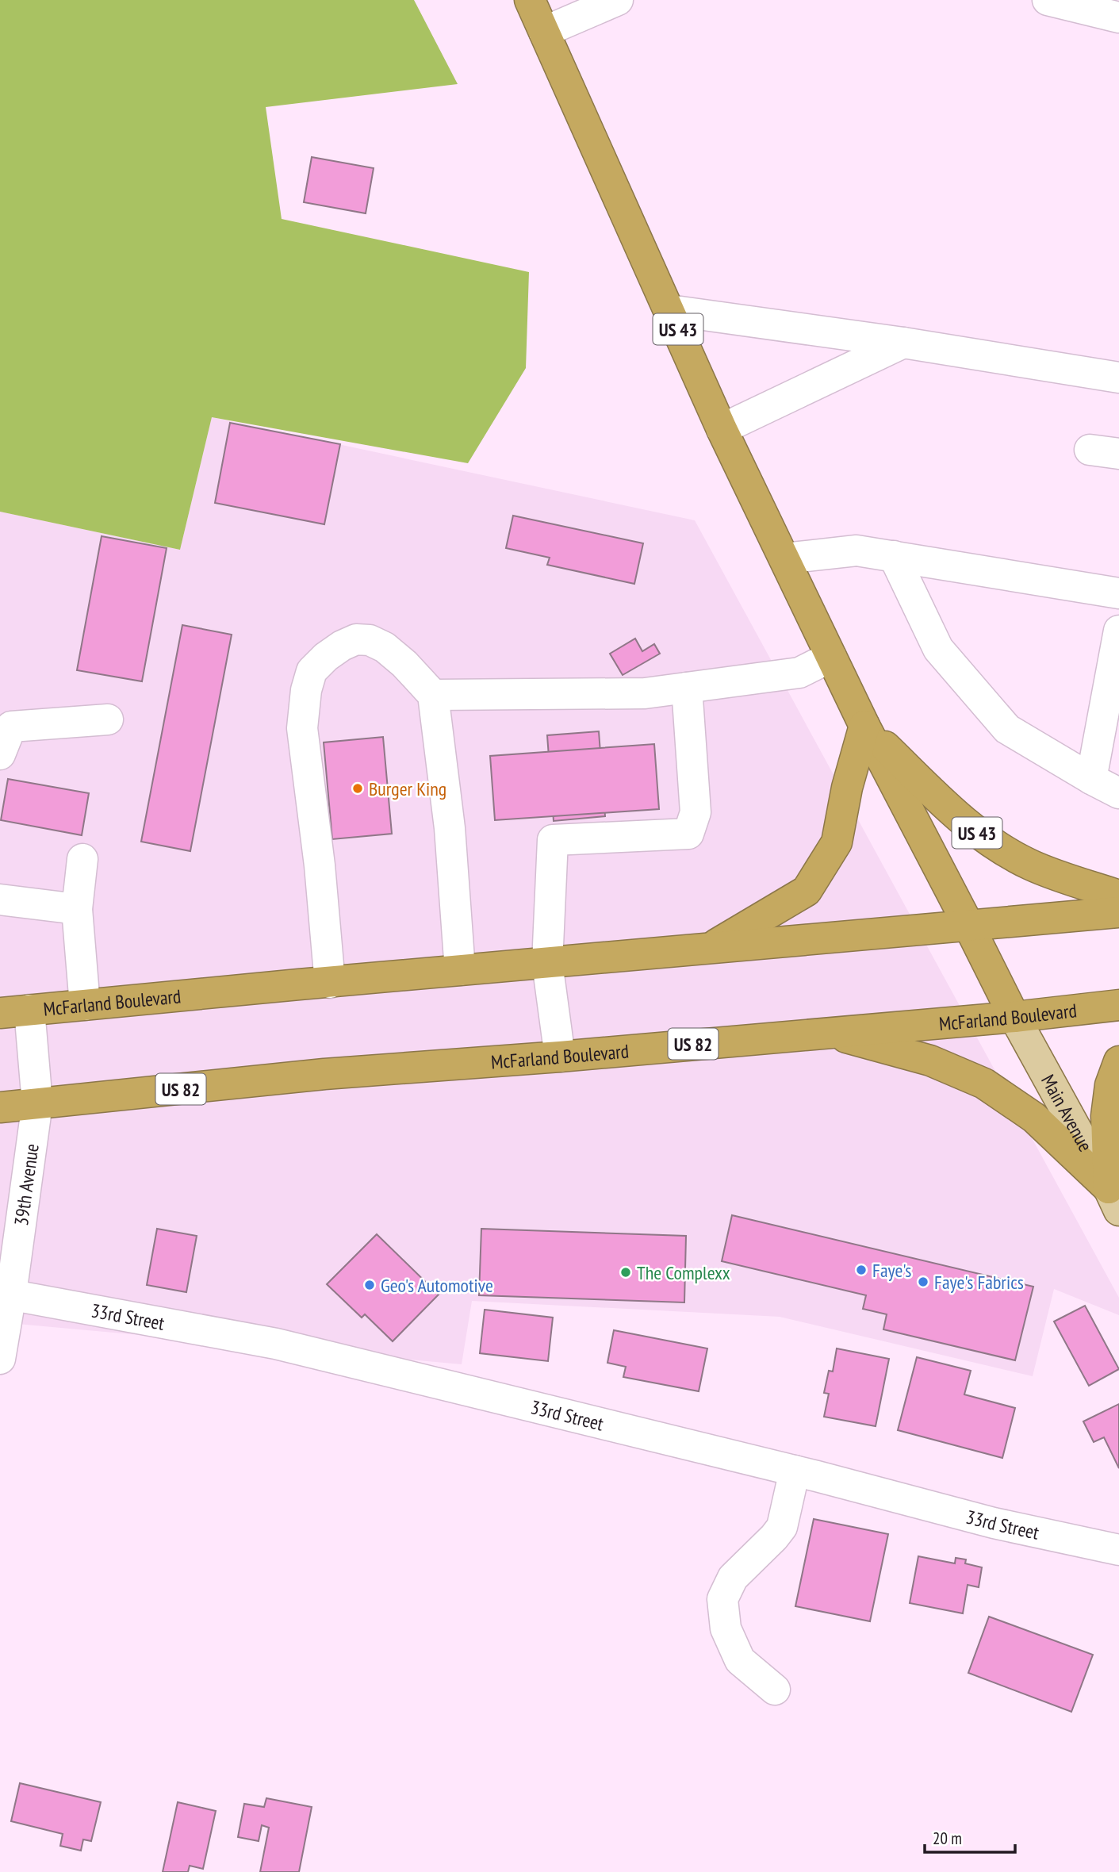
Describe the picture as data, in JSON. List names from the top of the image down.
{
  "streets": {
    "highway": ["US 43", "McFarland Boulevard", "US 82"],
    "main road": ["Main Avenue"],
    "street": ["39th Avenue", "33rd Street"]
  },
  "crossings": [
    ["US 43", "McFarland Boulevard"],
    ["US 43", "Main Avenue"],
    ["McFarland Boulevard", "Main Avenue"],
    ["McFarland Boulevard", "39th Avenue"],
    ["39th Avenue", "33rd Street"]
  ],
  "places": [
    "Burger King",
    "Faye's",
    "The Complexx",
    "Faye's Fabrics",
    "Geo's Automotive"
  ],
  "scale_bar": "20 m"
}
